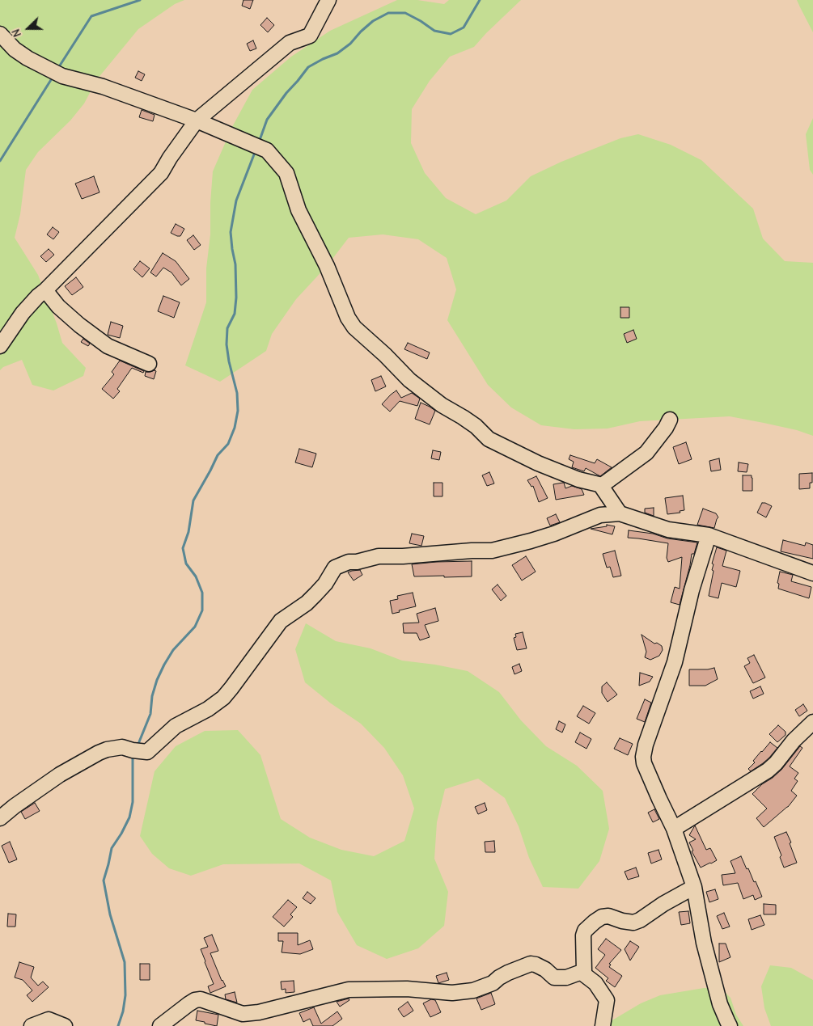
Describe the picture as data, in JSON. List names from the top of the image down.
{
  "north": "left"
}
